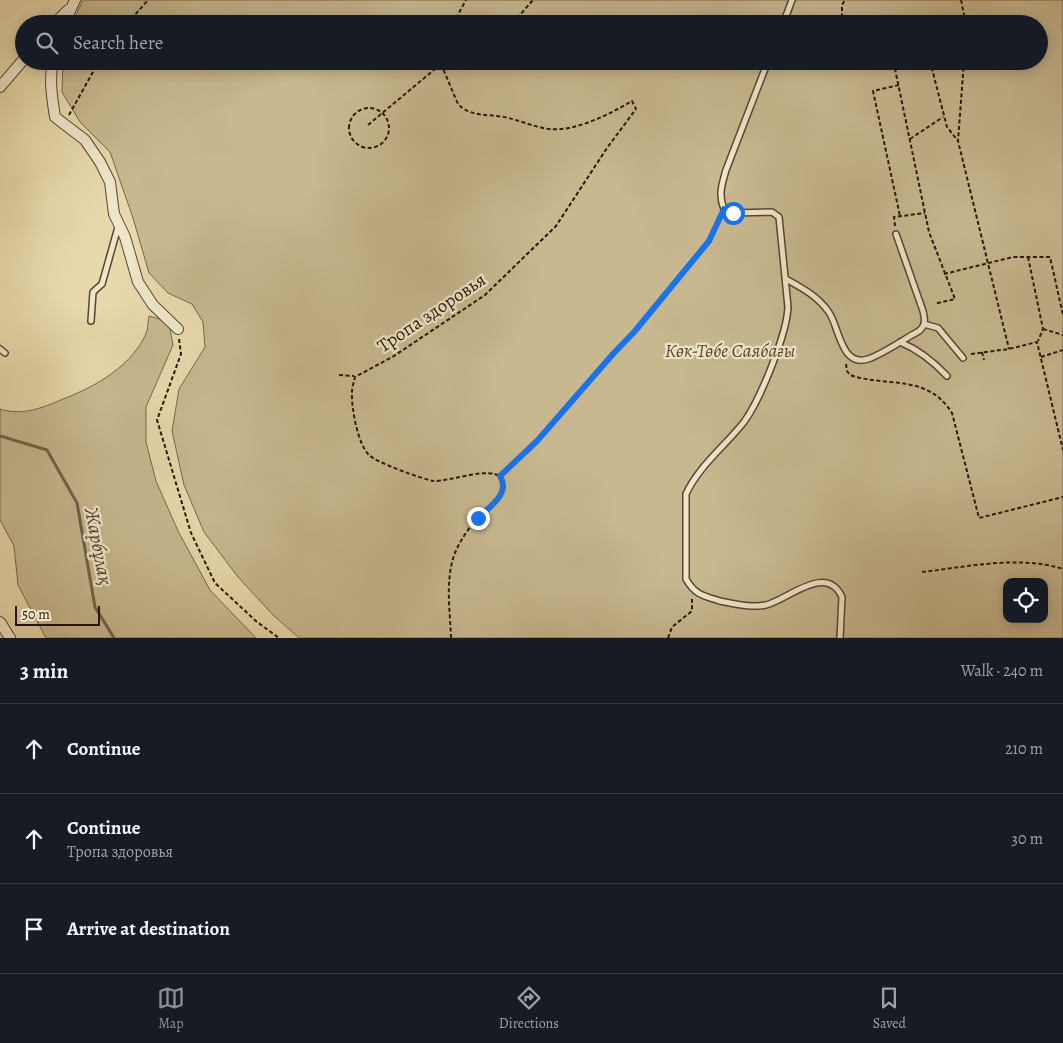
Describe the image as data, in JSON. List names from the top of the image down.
{
  "streets": {
    "path": ["Тропа здоровья"]
  },
  "water": ["Жарбұлақ"],
  "parks": ["Көк-Төбе Саябағы"],
  "scale_bar": "50 m",
  "page": {
    "search": "Search here",
    "scale": "50 m",
    "heading": ["3 min", "Walk · 240 m"],
    "list": [
      ["Continue", "210 m"],
      ["Continue", "Тропа здоровья", "30 m"],
      "Arrive at destination"
    ],
    "nav": ["Map", "Directions", "Saved"]
  }
}
